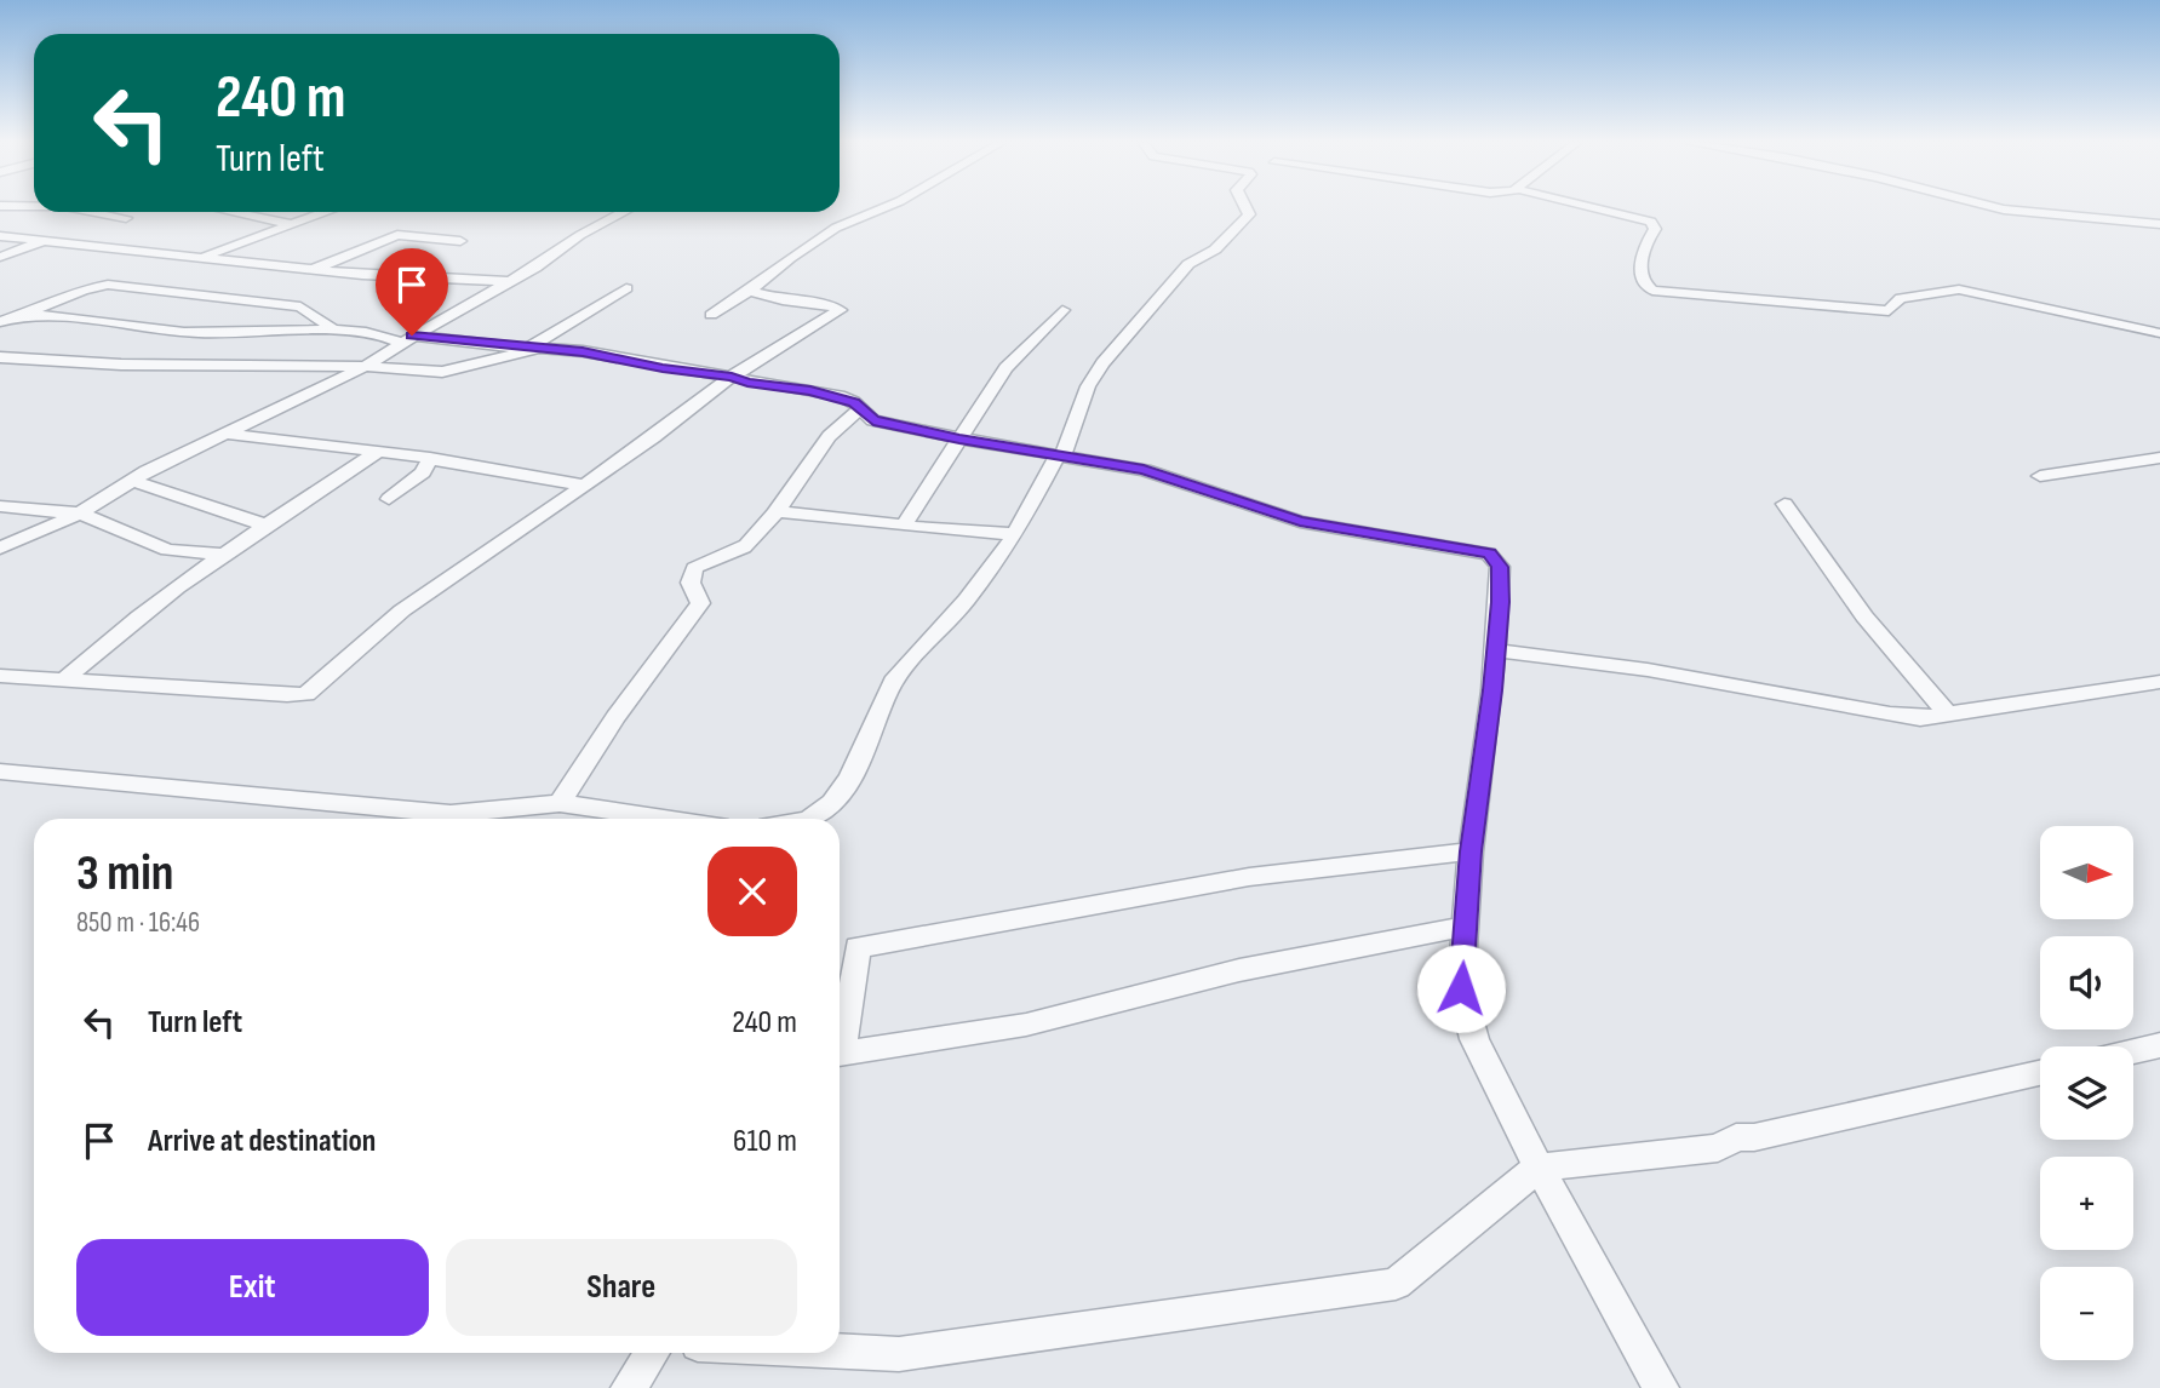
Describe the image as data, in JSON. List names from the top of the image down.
{
  "north": "right",
  "page": {
    "turn": ["240 m", "Turn left"],
    "heading": ["3 min", "850 m · 16:46"],
    "map_buttons": ["+", "−"],
    "list": [
      {
        "name": "Turn left",
        "value": "240 m"
      },
      {
        "name": "Arrive at destination",
        "value": "610 m"
      }
    ],
    "buttons": ["Exit", "Share"]
  }
}
